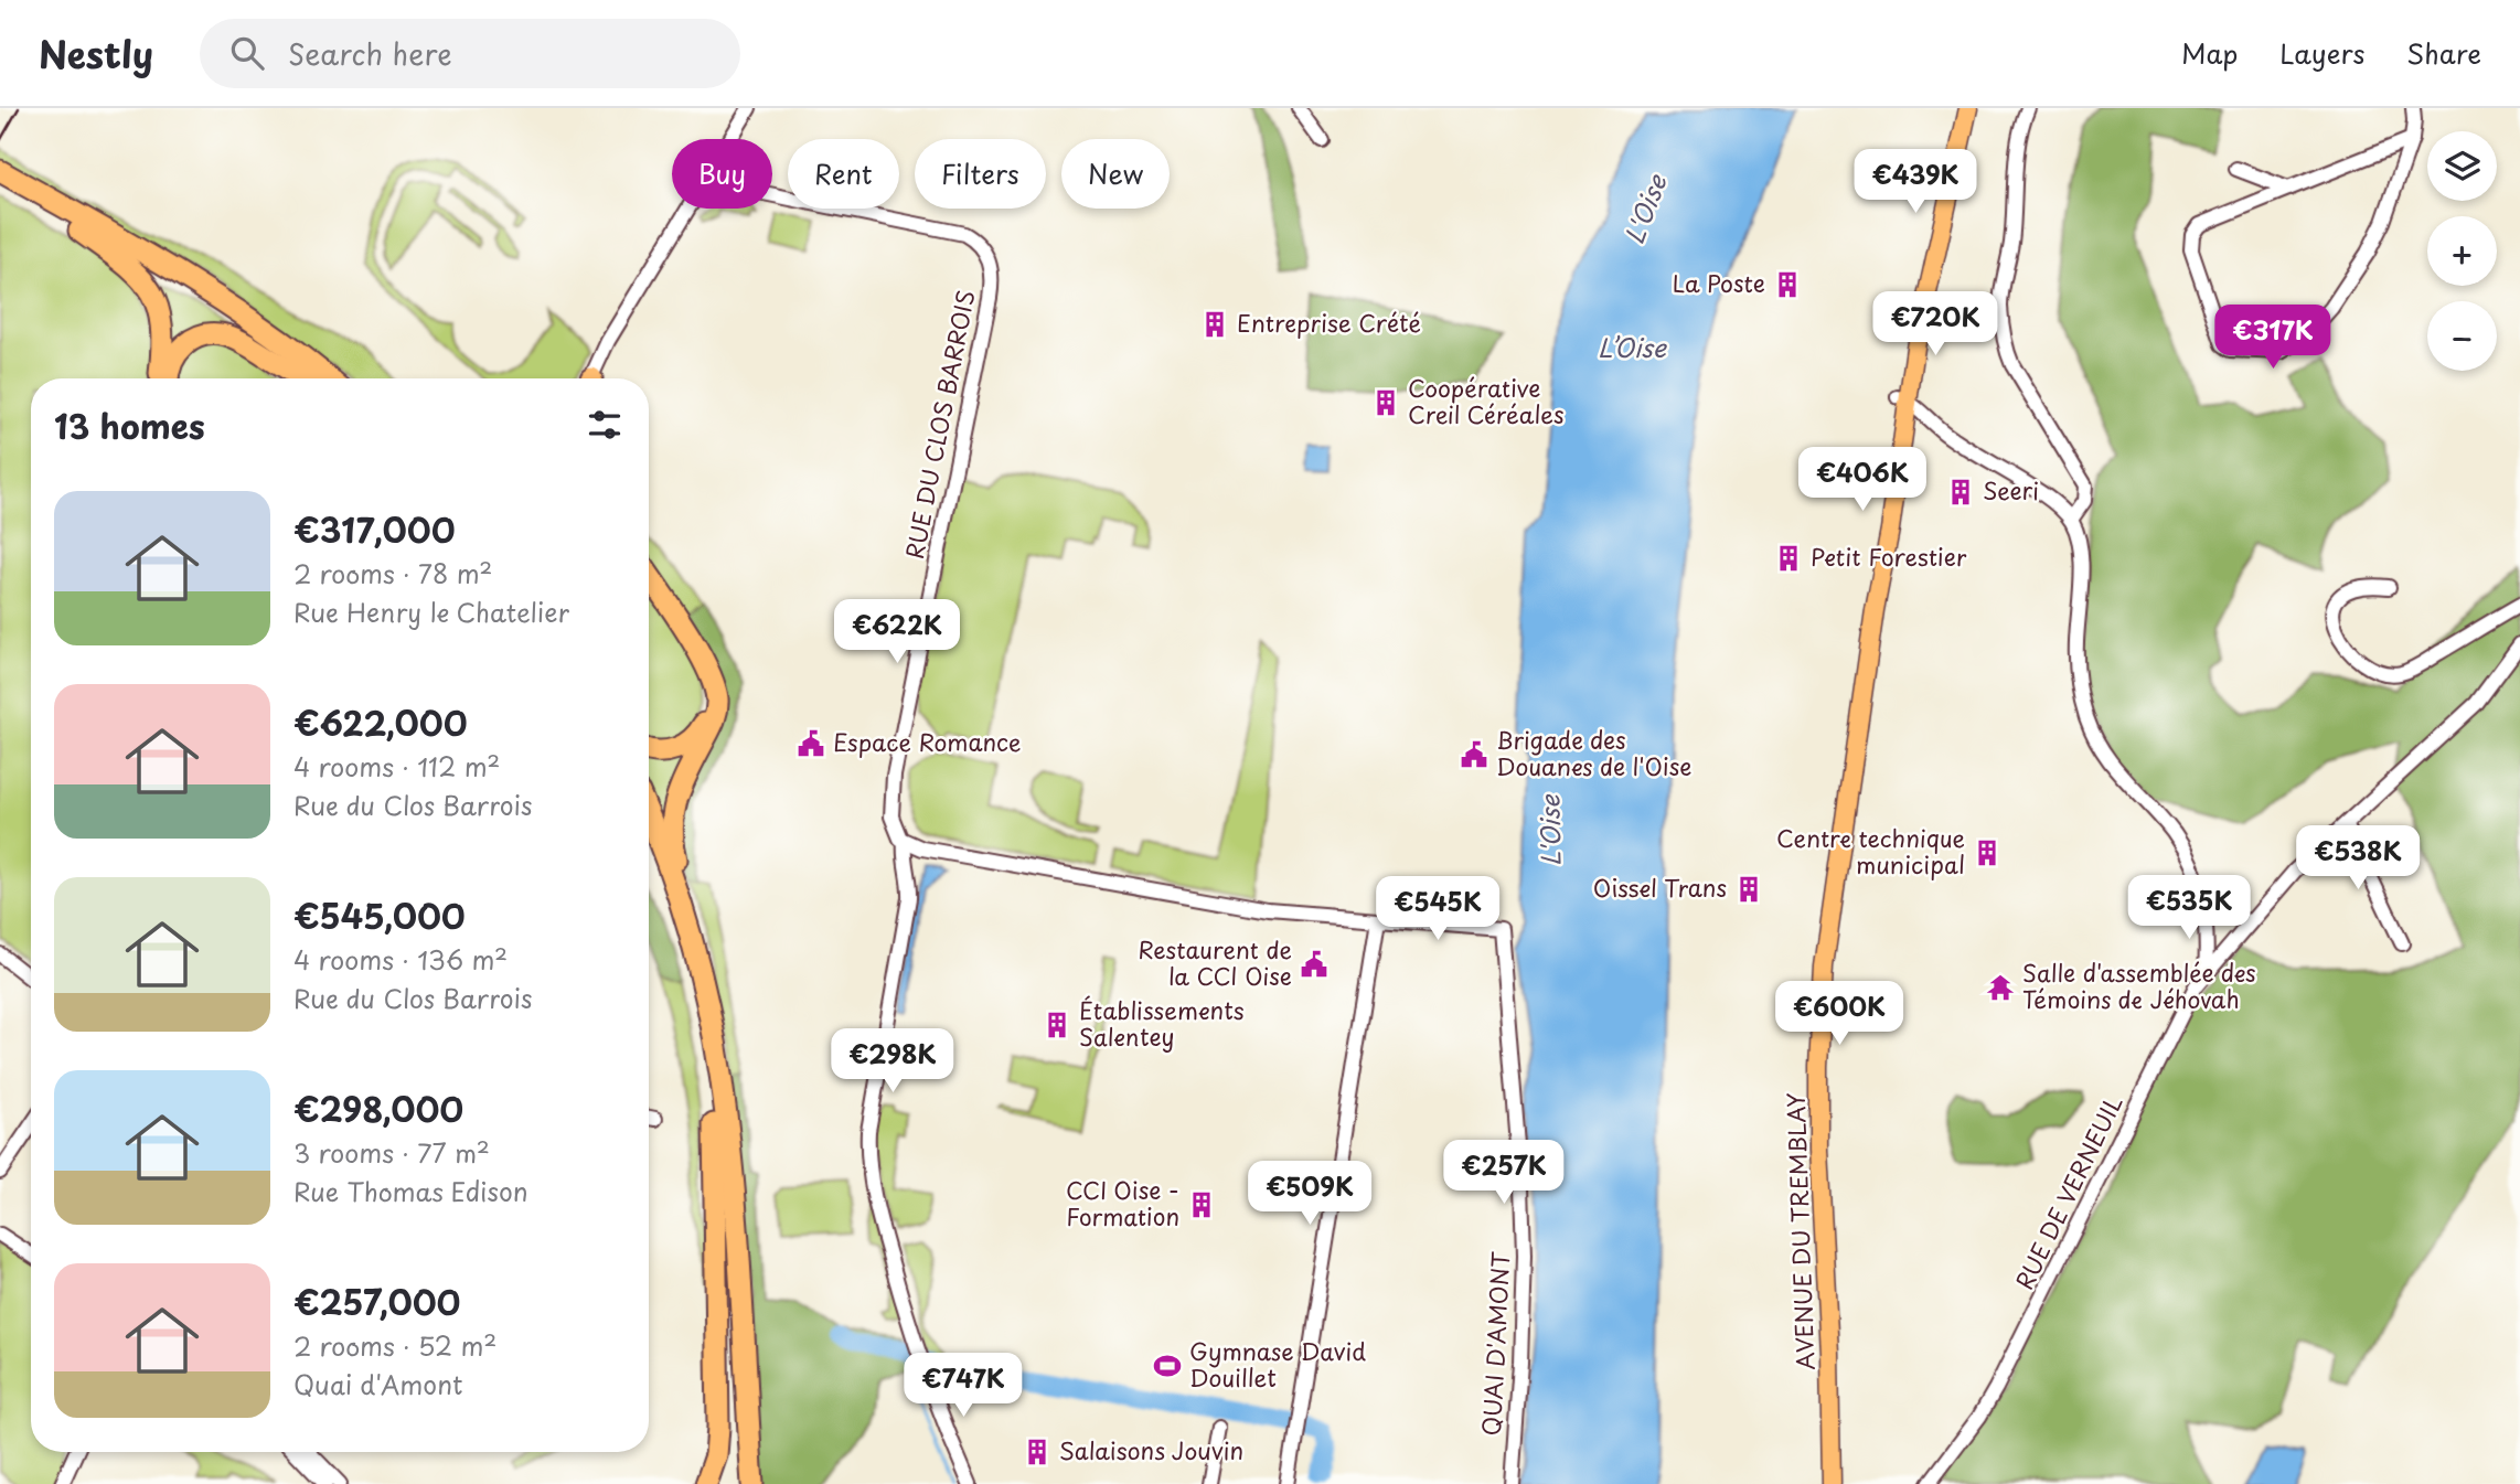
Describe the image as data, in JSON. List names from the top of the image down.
{
  "streets": {
    "main road": ["AVENUE DU TREMBLAY"],
    "street": ["RUE DU CLOS BARROIS", "RUE DE VERNEUIL", "QUAI D'AMONT"]
  },
  "water": ["L'Oise", "L’Oise"],
  "places": {
    "building": [
      "La Poste",
      "Entreprise Crété",
      "Coopérative Creil Céréales",
      "Seeri",
      "Petit Forestier",
      "Centre technique municipal",
      "Oissel Trans",
      "Établissements Salentey",
      "CCI Oise - Formation",
      "Salaisons Jouvin"
    ],
    "public building": ["Espace Romance", "Brigade des Douanes de l'Oise", "Restaurent de la CCI Oise"],
    "temple": ["Salle d'assemblée des Témoins de Jéhovah"],
    "sports": ["Gymnase David Douillet"]
  },
  "page": {
    "header": "Nestly",
    "search": "Search here",
    "nav": ["Map", "Layers", "Share"],
    "map_buttons": ["+", "−"],
    "chip": [
      "Buy",
      "Rent",
      "Filters",
      "New"
    ],
    "price": [
      "€439K",
      "€720K",
      "€317K",
      "€406K",
      "€622K",
      "€538K",
      "€535K",
      "€545K",
      "€600K",
      "€298K",
      "€257K",
      "€509K",
      "€747K"
    ],
    "heading": "13 homes",
    "list": [
      {
        "name": "€317,000",
        "note": "2 rooms · 78 m² · Rue Henry le Chatelier"
      },
      {
        "name": "€622,000",
        "note": "4 rooms · 112 m² · Rue du Clos Barrois"
      },
      {
        "name": "€545,000",
        "note": "4 rooms · 136 m² · Rue du Clos Barrois"
      },
      {
        "name": "€298,000",
        "note": "3 rooms · 77 m² · Rue Thomas Edison"
      },
      {
        "name": "€257,000",
        "note": "2 rooms · 52 m² · Quai d'Amont"
      }
    ]
  }
}
